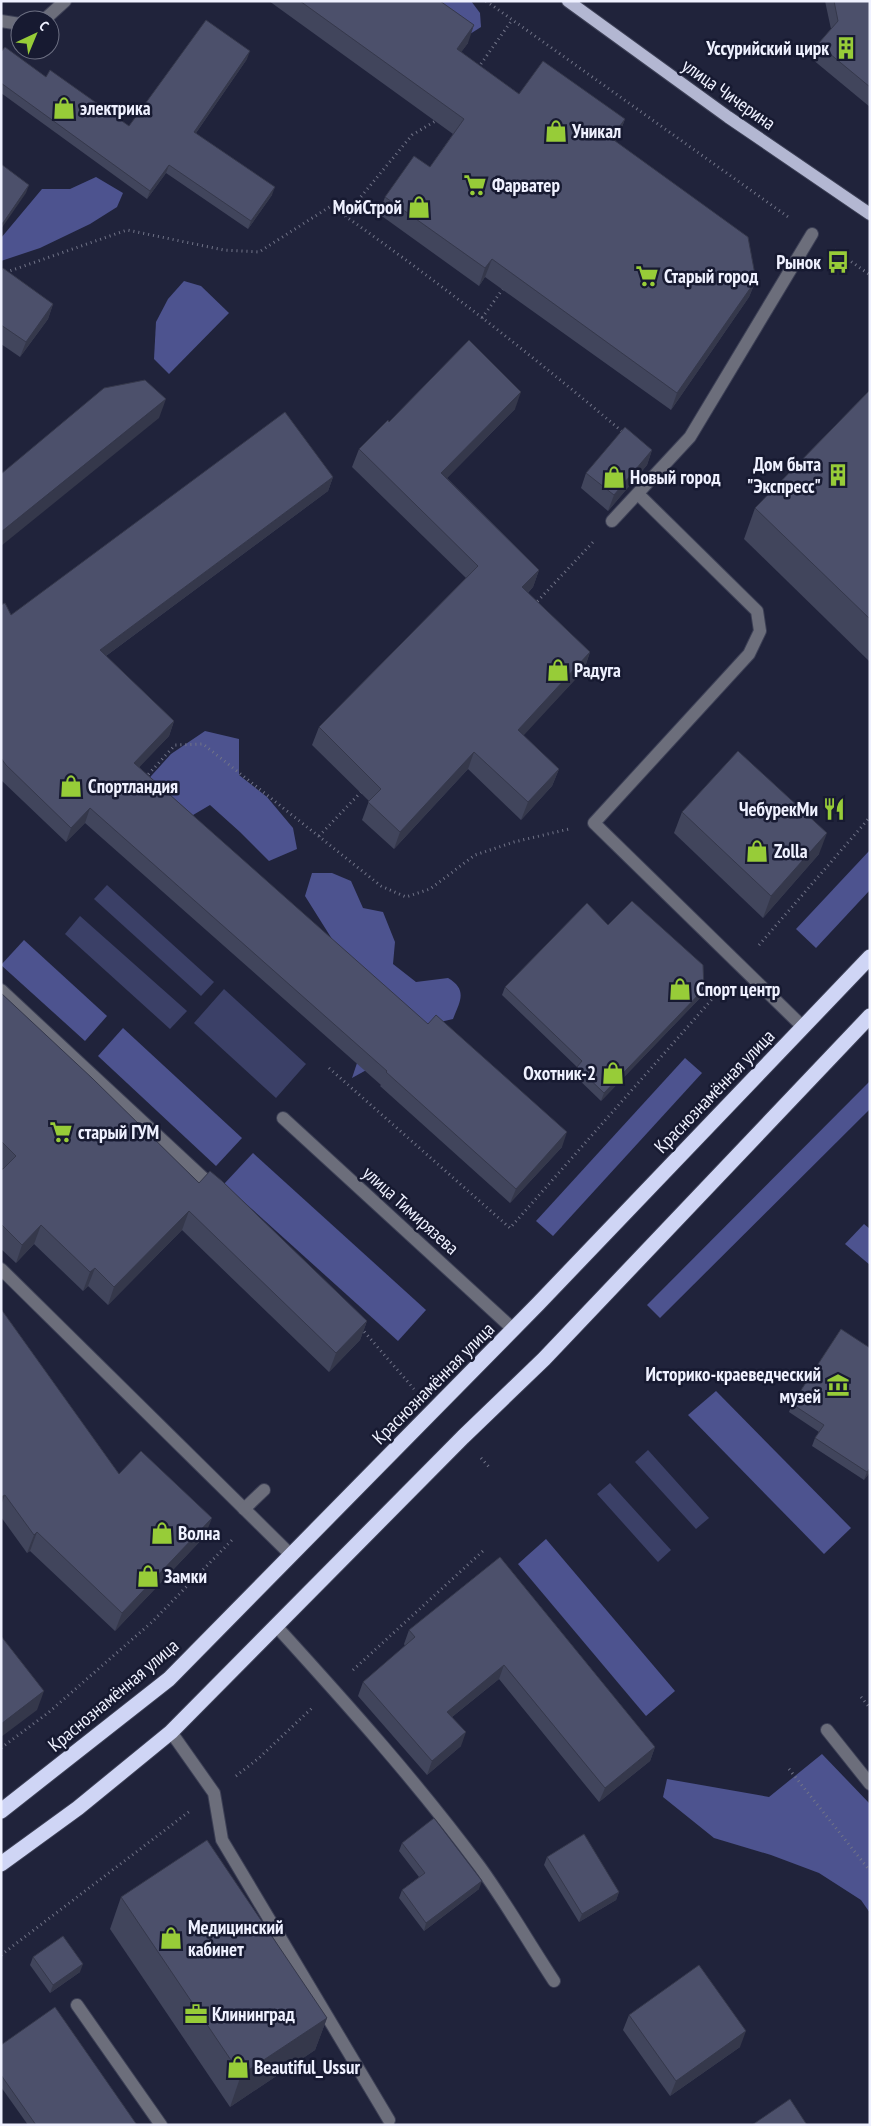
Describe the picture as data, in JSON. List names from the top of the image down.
{
  "streets": {
    "highway": ["Краснознамённая улица"],
    "main road": ["улица Чичерина"],
    "street": ["улица Тимирязева"]
  },
  "crossings": [
    ["Краснознамённая улица", "улица Тимирязева"]
  ],
  "places": {
    "building": ["Уссурийский цирк", "Дом быта \"Экспресс\""],
    "shop": [
      "электрика",
      "Уникал",
      "МойСтрой",
      "Новый город",
      "Радуга",
      "Спортландия",
      "Zolla",
      "Спорт центр",
      "Охотник-2",
      "Волна",
      "Замки",
      "Медицинский кабинет",
      "Beautiful_Ussur"
    ],
    "supermarket": ["Фарватер", "Старый город", "старый ГУМ"],
    "bus stop": ["Рынок"],
    "restaurant": ["ЧебурекМи"],
    "museum": ["Историко-краеведческий музей"],
    "office": ["Клининград"]
  },
  "north": "top right"
}
